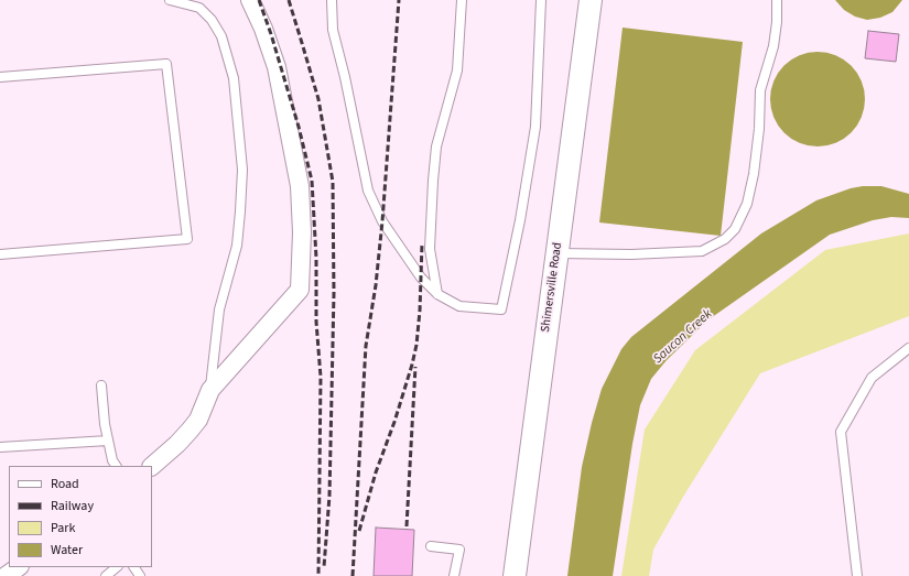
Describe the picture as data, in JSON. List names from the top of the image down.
{
  "streets": {
    "street": ["Shimersville Road"]
  },
  "water": ["Saucon Creek"],
  "legend": [
    "Road",
    "Railway",
    "Park",
    "Water"
  ]
}
